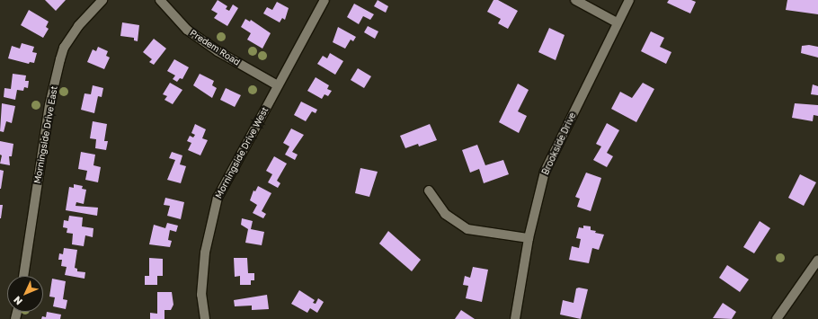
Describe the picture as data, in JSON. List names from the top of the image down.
{
  "streets": {
    "street": [
      "Predem Road",
      "Morningside Drive East",
      "Brookside Drive",
      "Morningside Drive West"
    ]
  },
  "crossings": [
    ["Predem Road", "Morningside Drive West"]
  ],
  "north": "bottom left"
}
